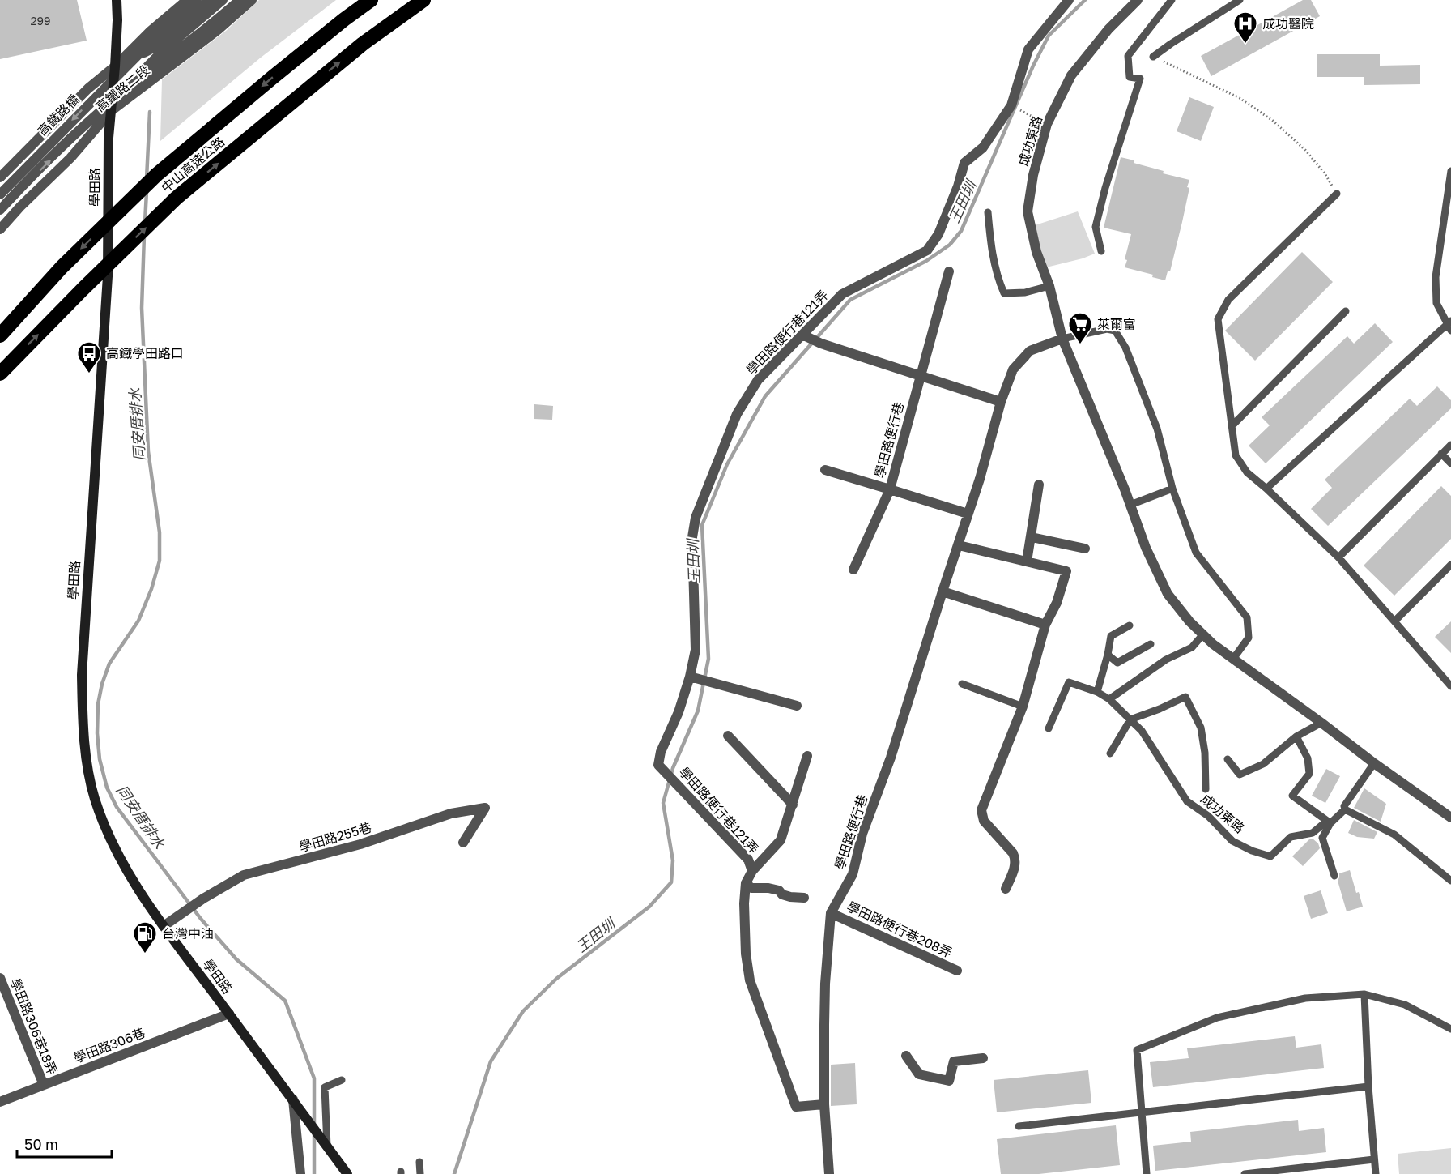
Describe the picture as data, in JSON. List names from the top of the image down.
{
  "streets": {
    "highway": ["中山高速公路"],
    "main road": ["學田路"],
    "street": [
      "高鐵路二段",
      "高鐵路橋",
      "成功東路",
      "學田路便行巷121弄",
      "學田路便行巷",
      "學田路255巷",
      "學田路便行巷208弄",
      "學田路306巷18弄",
      "學田路306巷"
    ]
  },
  "crossings": [
    ["高鐵路二段", "學田路"],
    ["成功東路", "學田路便行巷"],
    ["學田路", "學田路255巷"],
    ["學田路", "學田路306巷"],
    ["學田路便行巷121弄", "學田路便行巷"],
    ["學田路便行巷", "學田路便行巷208弄"],
    ["學田路306巷18弄", "學田路306巷"]
  ],
  "water": ["王田圳", "同安厝排水"],
  "places": {
    "hospital": ["成功醫院"],
    "supermarket": ["萊爾富"],
    "bus stop": ["高鐵學田路口"],
    "fuel station": ["台灣中油"]
  },
  "house_numbers": ["299"],
  "scale_bar": "50 m"
}
